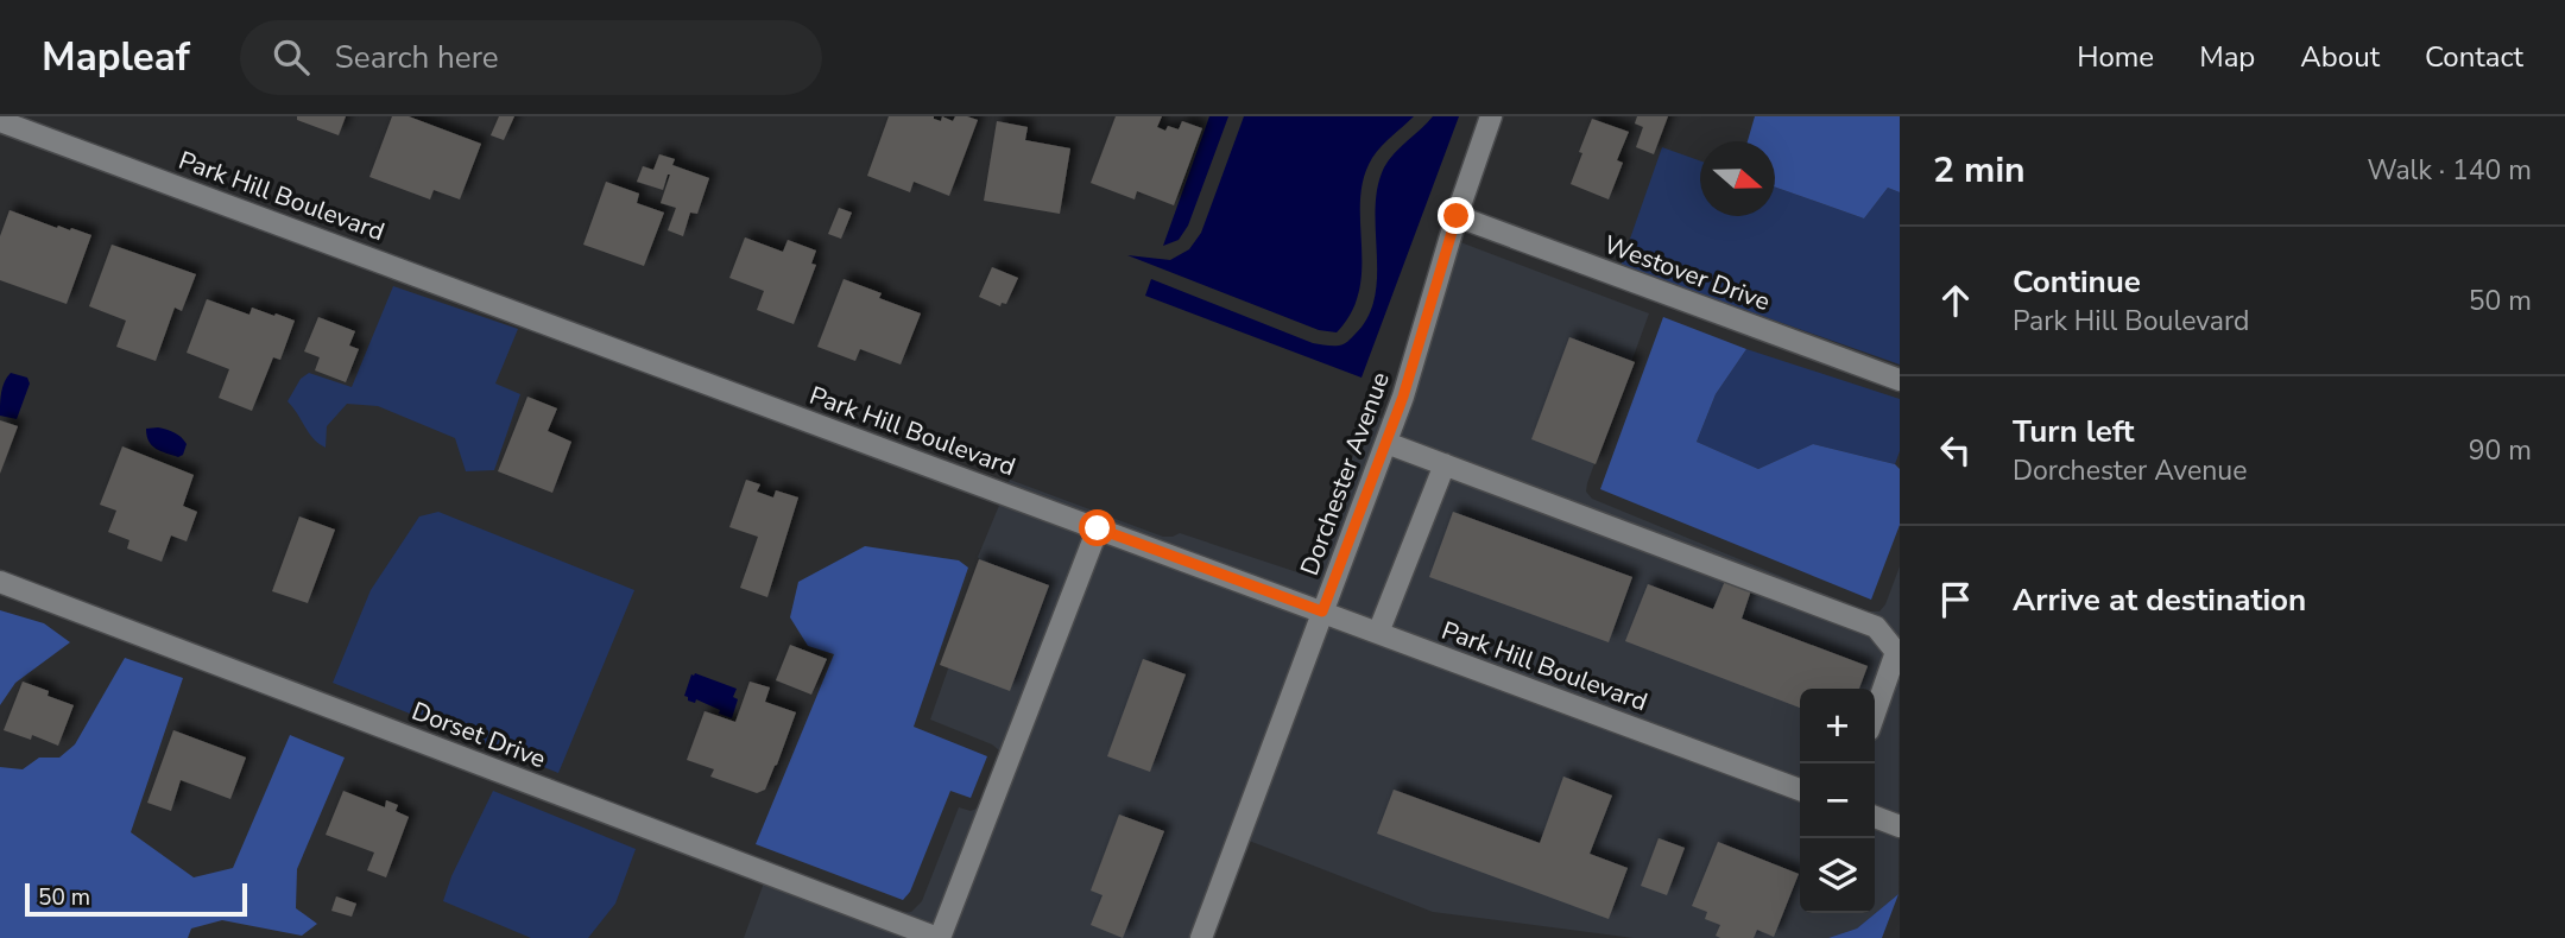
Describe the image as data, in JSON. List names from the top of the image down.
{
  "streets": {
    "street": [
      "Park Hill Boulevard",
      "Westover Drive",
      "Dorchester Avenue",
      "Dorset Drive"
    ]
  },
  "crossings": [
    ["Park Hill Boulevard", "Dorchester Avenue"],
    ["Westover Drive", "Dorchester Avenue"]
  ],
  "scale_bar": "50 m",
  "north": "right",
  "page": {
    "header": "Mapleaf",
    "search": "Search here",
    "nav": [
      "Home",
      "Map",
      "About",
      "Contact"
    ],
    "heading": ["2 min", "Walk · 140 m"],
    "list": [
      ["Continue", "Park Hill Boulevard", "50 m"],
      ["Turn left", "Dorchester Avenue", "90 m"],
      "Arrive at destination"
    ],
    "map_buttons": ["+", "−"],
    "scale": "50 m"
  }
}
